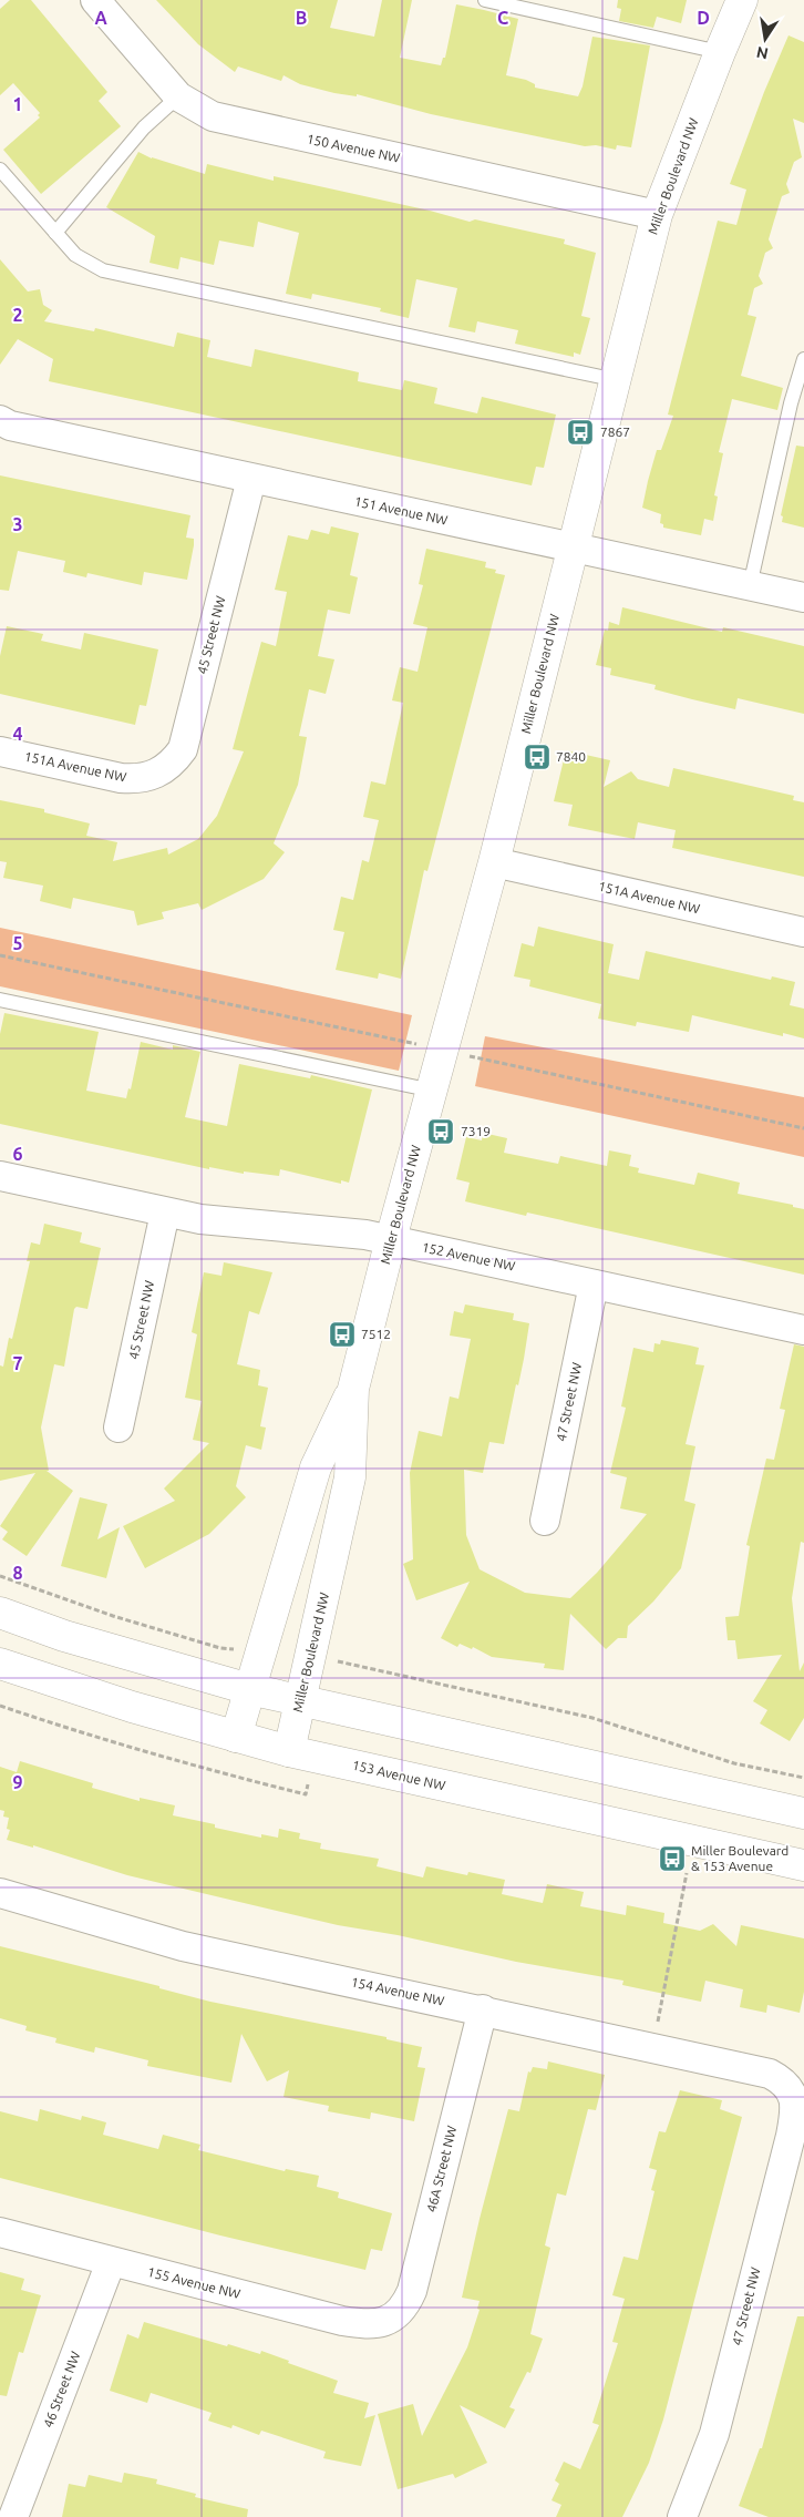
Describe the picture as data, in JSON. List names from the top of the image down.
{
  "streets": {
    "street": [
      "150 Avenue NW",
      "Miller Boulevard NW",
      "151 Avenue NW",
      "45 Street NW",
      "151A Avenue NW",
      "152 Avenue NW",
      "47 Street NW",
      "153 Avenue NW",
      "154 Avenue NW",
      "46A Street NW",
      "155 Avenue NW",
      "46 Street NW"
    ]
  },
  "crossings": [
    ["150 Avenue NW", "Miller Boulevard NW"],
    ["Miller Boulevard NW", "151 Avenue NW"],
    ["Miller Boulevard NW", "151A Avenue NW"],
    ["Miller Boulevard NW", "152 Avenue NW"],
    ["Miller Boulevard NW", "153 Avenue NW"],
    ["151 Avenue NW", "45 Street NW"],
    ["45 Street NW", "151A Avenue NW"],
    ["45 Street NW", "152 Avenue NW"],
    ["152 Avenue NW", "47 Street NW"],
    ["47 Street NW", "154 Avenue NW"],
    ["154 Avenue NW", "46A Street NW"],
    ["46A Street NW", "155 Avenue NW"],
    ["155 Avenue NW", "46 Street NW"]
  ],
  "places": {
    "bus stop": [
      "7867",
      "7840",
      "7319",
      "7512",
      "Miller Boulevard & 153 Avenue"
    ]
  },
  "north": "bottom",
  "grid": {
    "columns": [
      "A",
      "B",
      "C",
      "D"
    ],
    "rows": [
      "1",
      "2",
      "3",
      "4",
      "5",
      "6",
      "7",
      "8",
      "9"
    ]
  }
}
